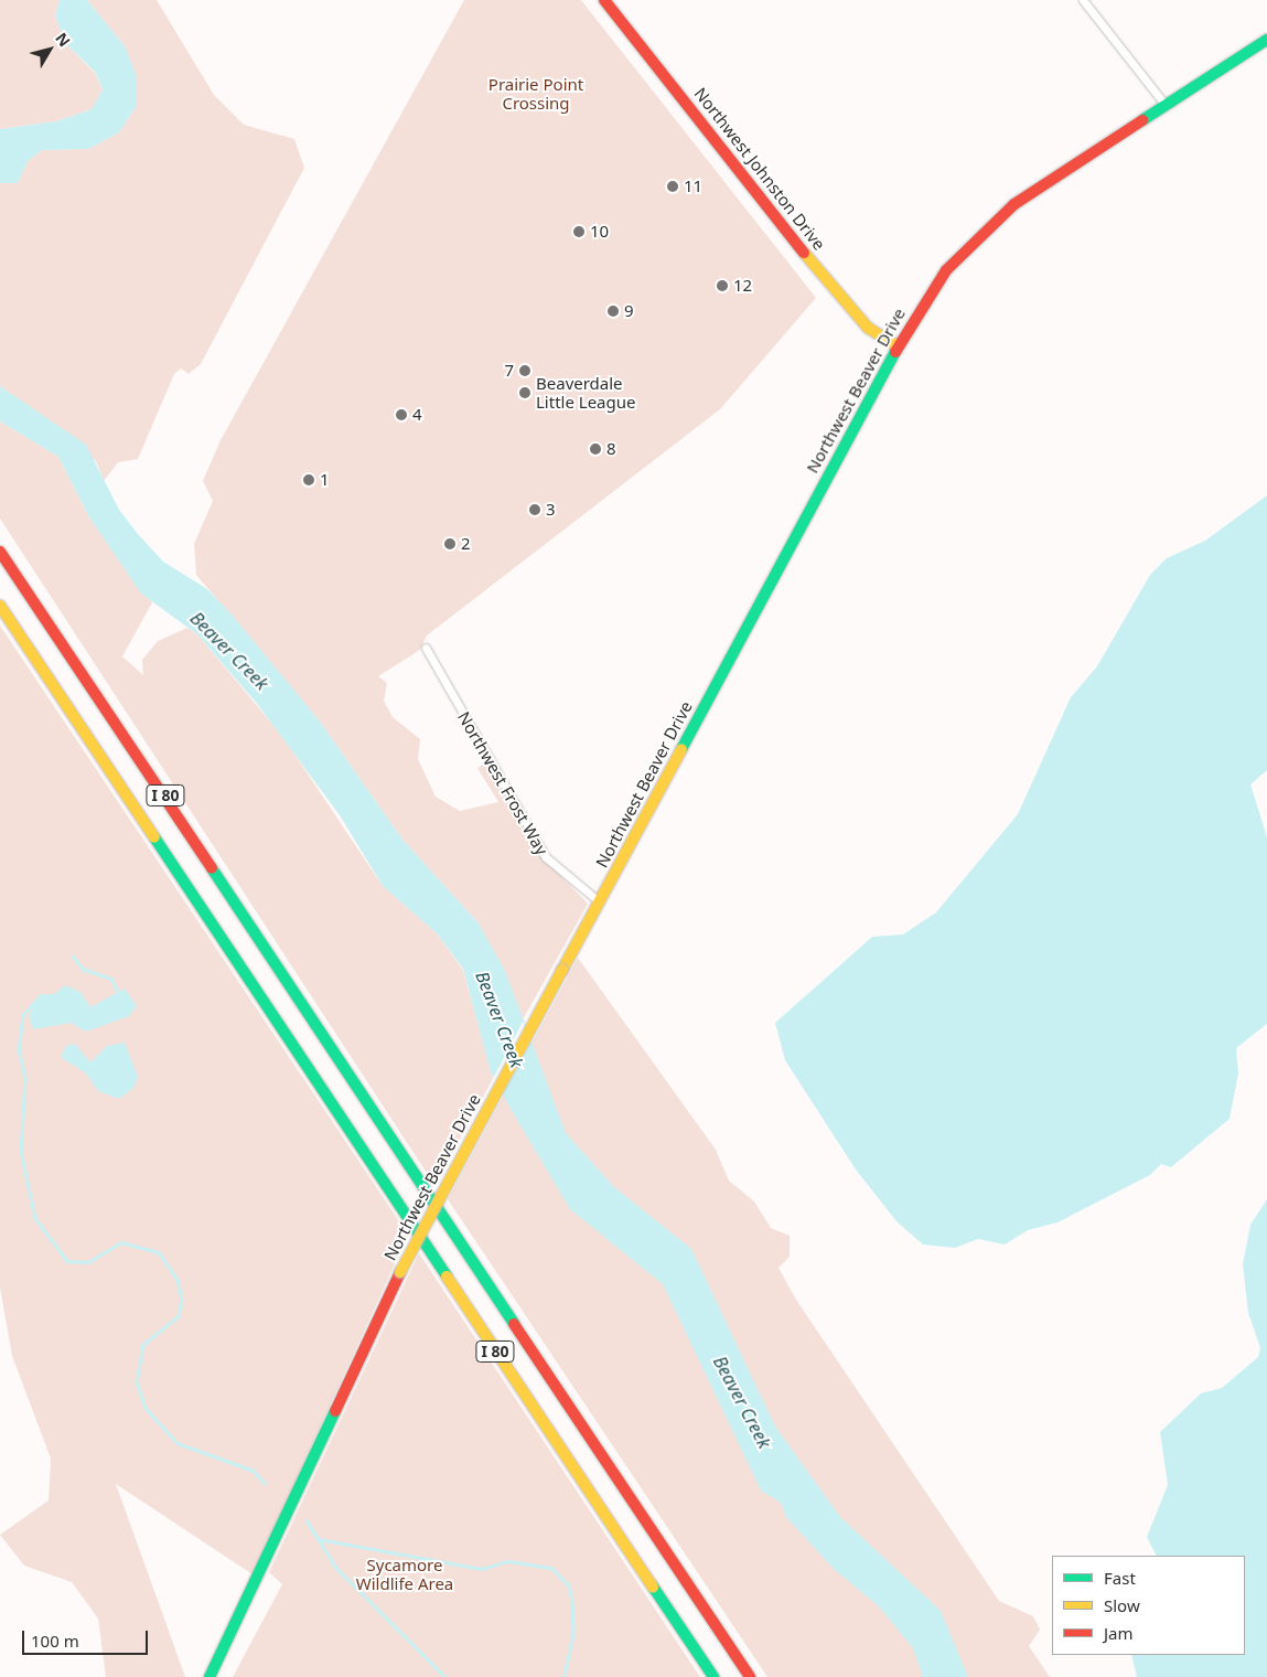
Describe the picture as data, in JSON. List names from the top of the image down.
{
  "streets": {
    "main road": ["Northwest Johnston Drive", "Northwest Beaver Drive", "I 80"],
    "street": ["Northwest Frost Way"]
  },
  "crossings": [
    ["Northwest Johnston Drive", "Northwest Beaver Drive"],
    ["Northwest Beaver Drive", "Northwest Frost Way"]
  ],
  "water": ["Beaver Creek"],
  "parks": ["Prairie Point Crossing", "Sycamore Wildlife Area"],
  "places": [
    "11",
    "10",
    "12",
    "9",
    "7",
    "Beaverdale Little League",
    "4",
    "8",
    "1",
    "3",
    "2"
  ],
  "legend": ["Fast", "Slow", "Jam"],
  "scale_bar": "100 m",
  "north": "top right"
}
